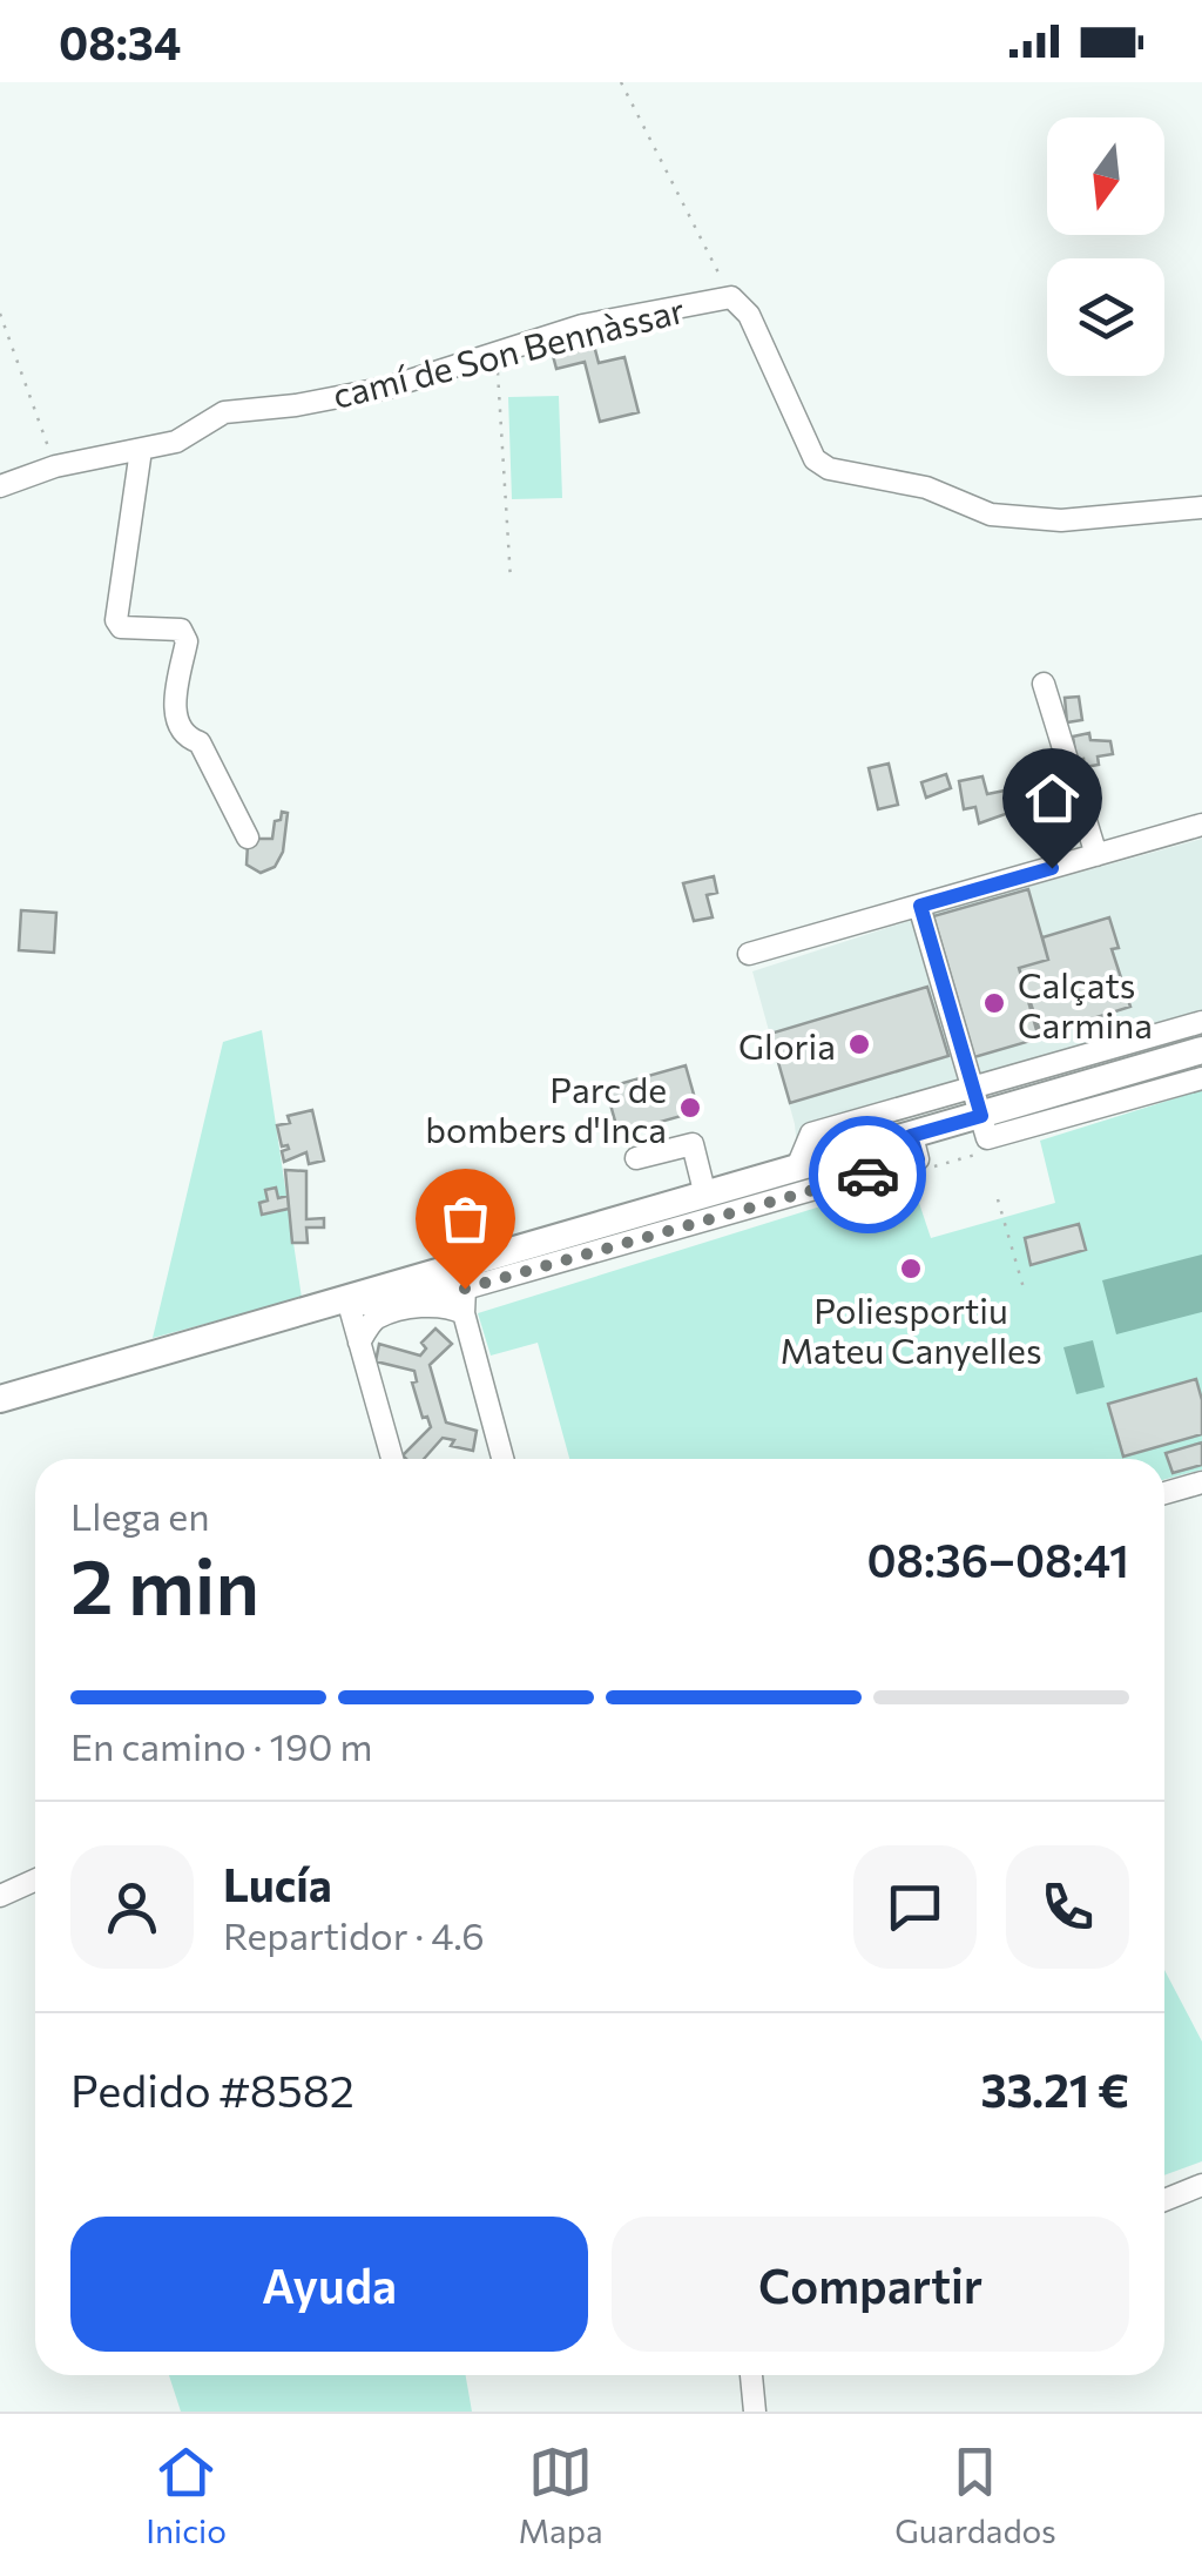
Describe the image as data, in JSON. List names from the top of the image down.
{
  "streets": {
    "street": ["camí de Son Bennàssar"]
  },
  "places": [
    "Calçats Carmina",
    "Gloria",
    "Parc de bombers d'Inca",
    "Poliesportiu Mateu Canyelles"
  ],
  "north": "bottom",
  "page": {
    "status": "08:34",
    "heading": ["2 min", "Llega en", "08:36–08:41"],
    "panel": [
      "Lucía",
      "Repartidor · 4.6",
      "Pedido #8582",
      "33.21 €"
    ],
    "bar": "En camino · 190 m",
    "buttons": ["Ayuda", "Compartir"],
    "tabs": ["Inicio", "Mapa", "Guardados"]
  }
}
